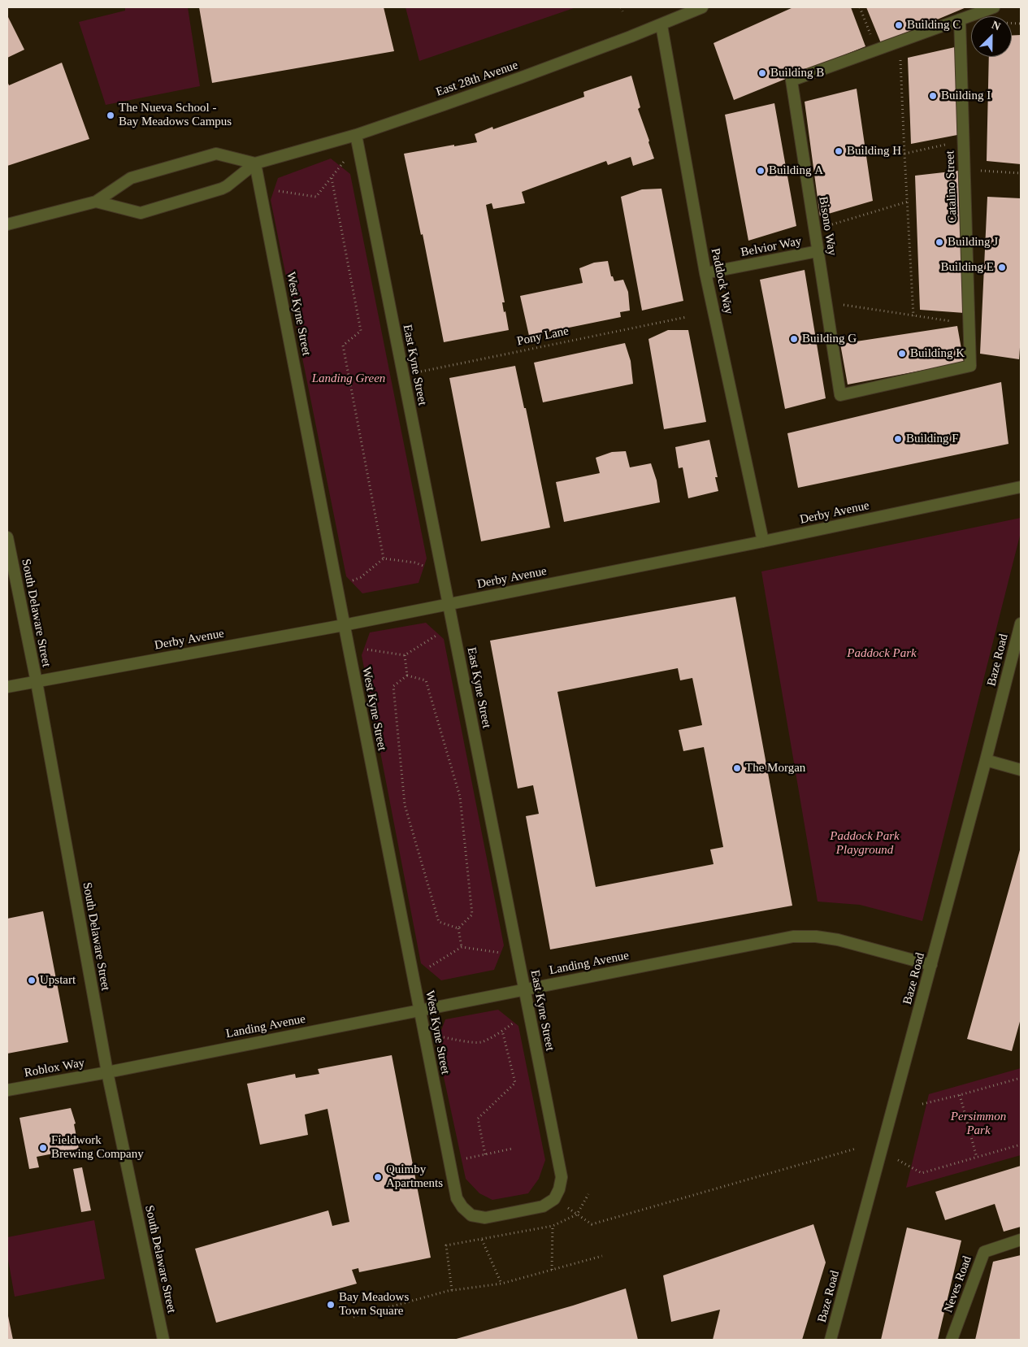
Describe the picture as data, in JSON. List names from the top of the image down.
{
  "streets": {
    "street": [
      "East 28th Avenue",
      "Catalino Street",
      "Bisono Way",
      "Belvior Way",
      "Paddock Way",
      "West Kyne Street",
      "East Kyne Street",
      "Derby Avenue",
      "South Delaware Street",
      "Baze Road",
      "Landing Avenue",
      "Roblox Way",
      "Neves Road"
    ],
    "path": ["Pony Lane"]
  },
  "crossings": [
    ["East 28th Avenue", "Paddock Way"],
    ["East 28th Avenue", "West Kyne Street"],
    ["East 28th Avenue", "East Kyne Street"],
    ["Catalino Street", "Bisono Way"],
    ["Bisono Way", "Belvior Way"],
    ["Belvior Way", "Paddock Way"],
    ["Paddock Way", "Derby Avenue"],
    ["West Kyne Street", "East Kyne Street"],
    ["West Kyne Street", "Derby Avenue"],
    ["West Kyne Street", "Landing Avenue"],
    ["Pony Lane", "East Kyne Street"],
    ["East Kyne Street", "Derby Avenue"],
    ["East Kyne Street", "Landing Avenue"],
    ["Derby Avenue", "South Delaware Street"],
    ["South Delaware Street", "Landing Avenue"],
    ["South Delaware Street", "Roblox Way"],
    ["Baze Road", "Landing Avenue"],
    ["Landing Avenue", "Roblox Way"]
  ],
  "parks": [
    "Landing Green",
    "Paddock Park",
    "Paddock Park Playground",
    "Persimmon Park"
  ],
  "places": [
    "Building C",
    "Building B",
    "Building I",
    "The Nueva School - Bay Meadows Campus",
    "Building H",
    "Building A",
    "Building J",
    "Building E",
    "Building G",
    "Building K",
    "Building F",
    "The Morgan",
    "Upstart",
    "Fieldwork Brewing Company",
    "Quimby Apartments",
    "Bay Meadows Town Square"
  ],
  "north": "top right"
}
